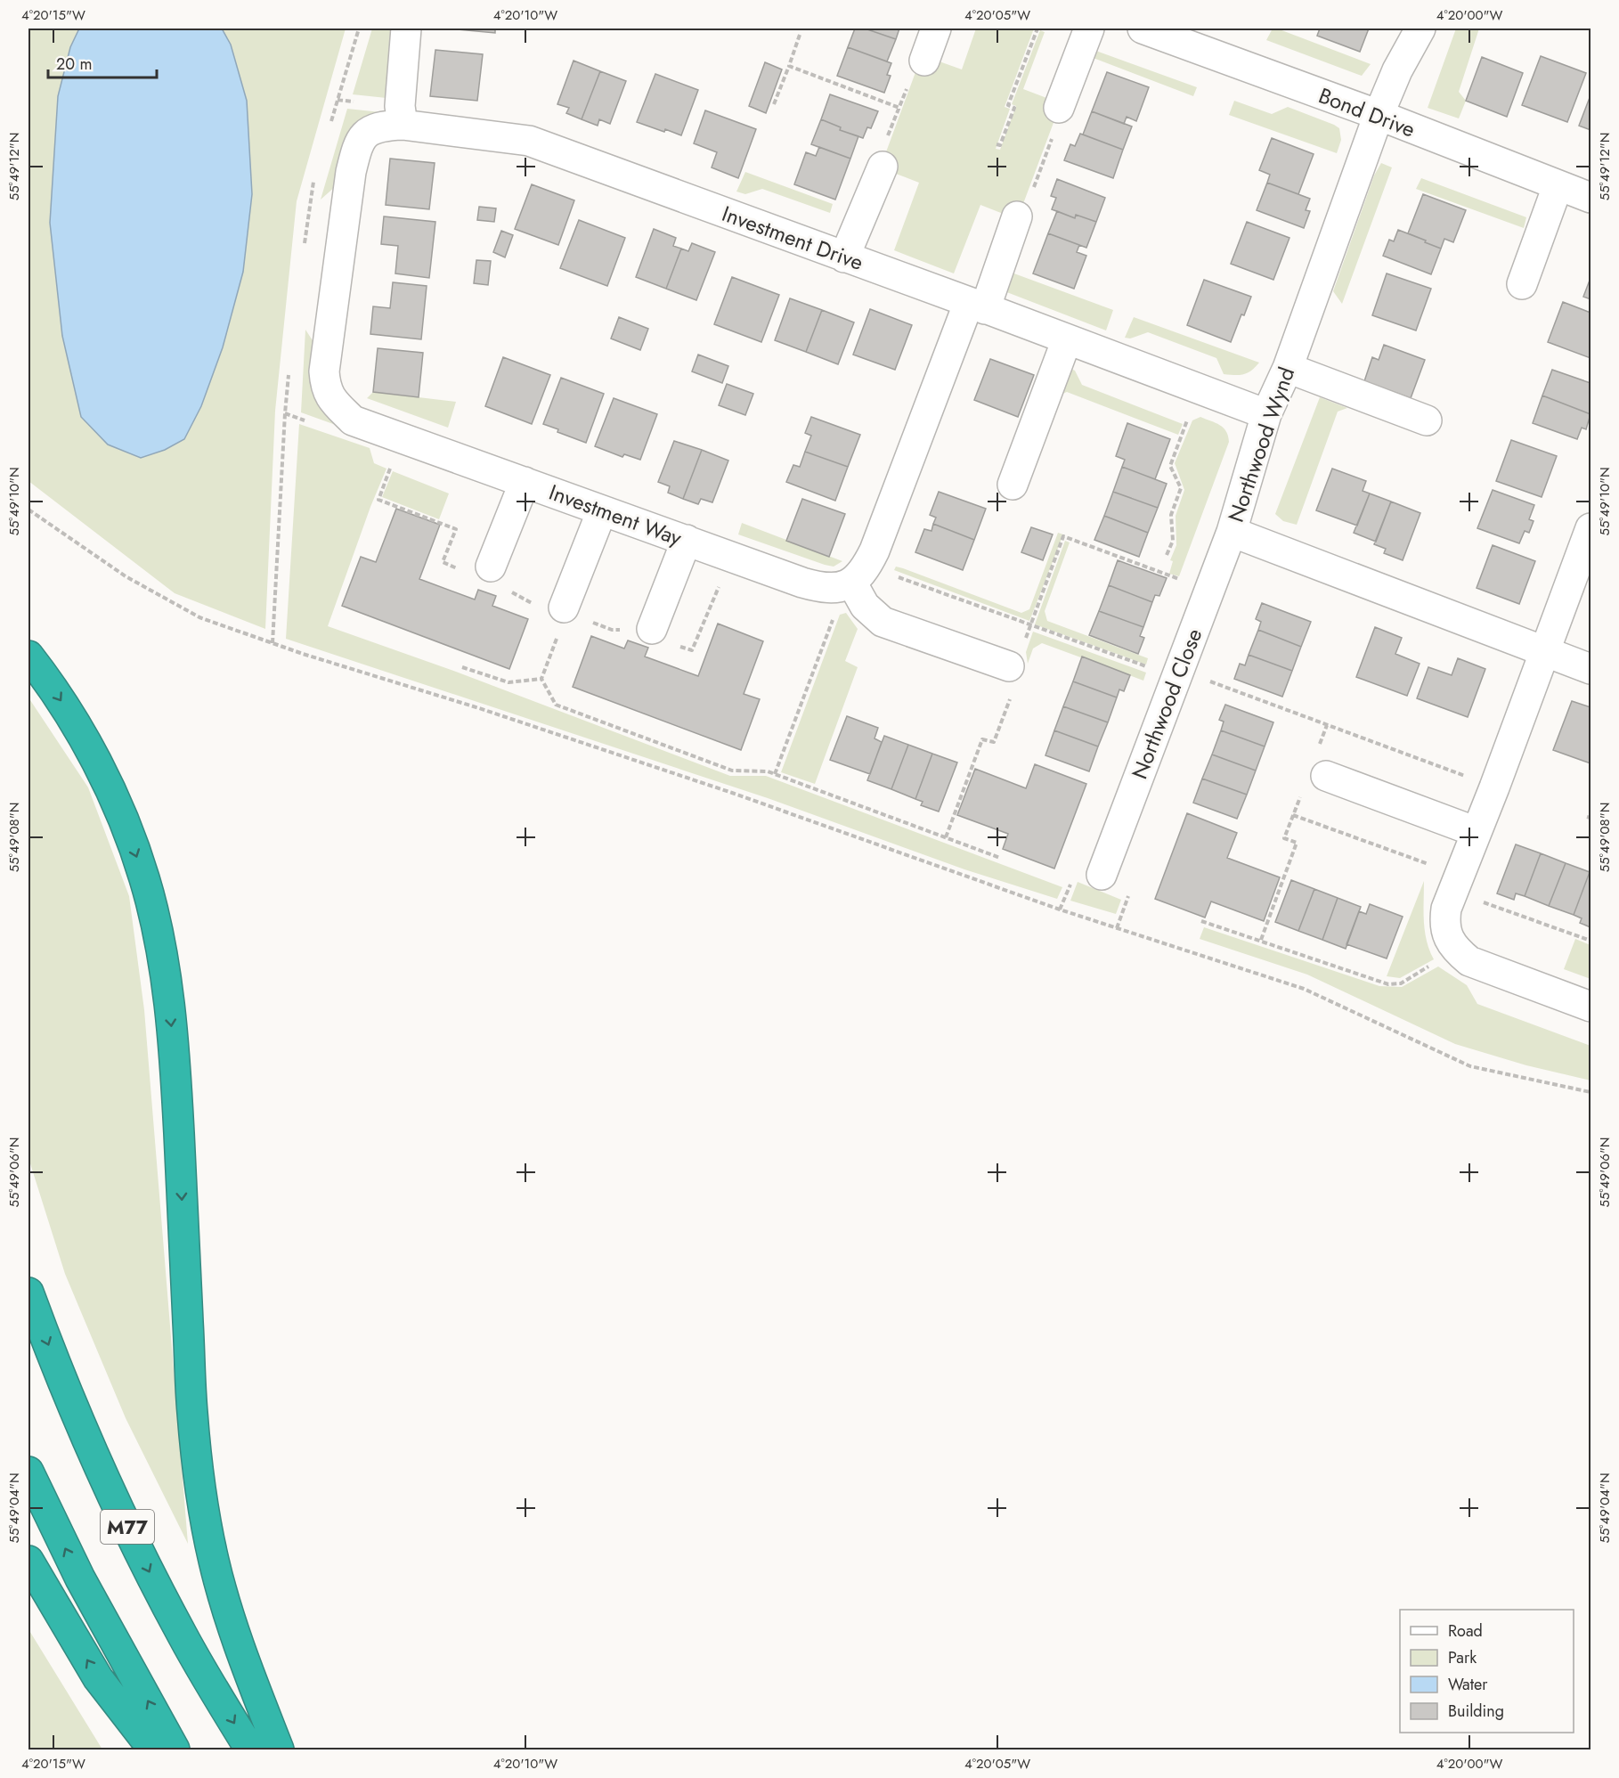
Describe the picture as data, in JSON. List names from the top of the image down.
{
  "streets": {
    "highway": ["M77"],
    "street": [
      "Bond Drive",
      "Investment Drive",
      "Northwood Wynd",
      "Investment Way",
      "Northwood Close"
    ]
  },
  "crossings": [
    ["Bond Drive", "Northwood Wynd"],
    ["Investment Drive", "Northwood Wynd"],
    ["Investment Drive", "Investment Way"],
    ["Northwood Wynd", "Northwood Close"]
  ],
  "legend": [
    "Road",
    "Park",
    "Water",
    "Building"
  ],
  "scale_bar": "20 m",
  "coordinates": [
    "4°20'15\"W",
    "4°20'10\"W",
    "4°20'05\"W",
    "4°20'00\"W",
    "55°49'12\"N",
    "55°49'10\"N",
    "55°49'08\"N",
    "55°49'06\"N",
    "55°49'04\"N"
  ]
}
